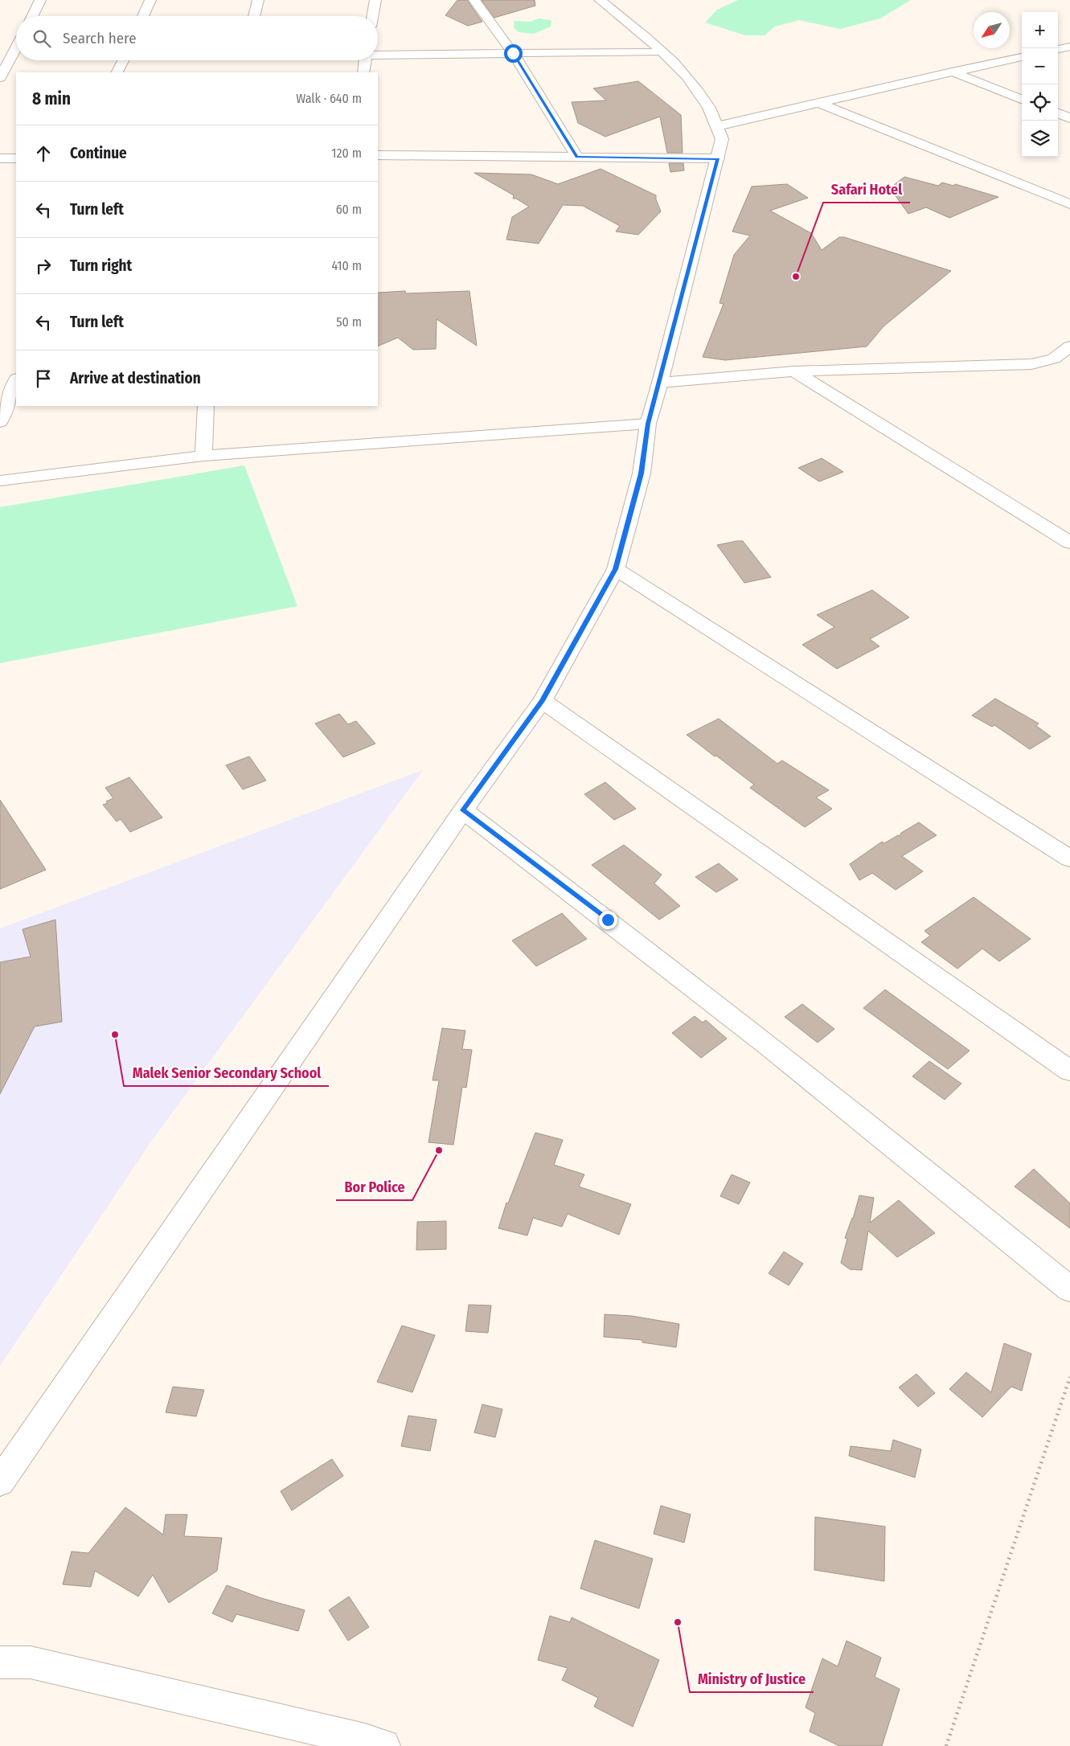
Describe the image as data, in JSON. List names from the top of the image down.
{
  "places": [
    "Safari Hotel",
    "Malek Senior Secondary School",
    "Bor Police",
    "Ministry of Justice"
  ],
  "north": "bottom left",
  "page": {
    "map_buttons": ["+", "−"],
    "search": "Search here",
    "heading": ["8 min", "Walk · 640 m"],
    "list": [
      ["Continue", "120 m"],
      ["Turn left", "60 m"],
      ["Turn right", "410 m"],
      ["Turn left", "50 m"],
      "Arrive at destination"
    ]
  }
}
